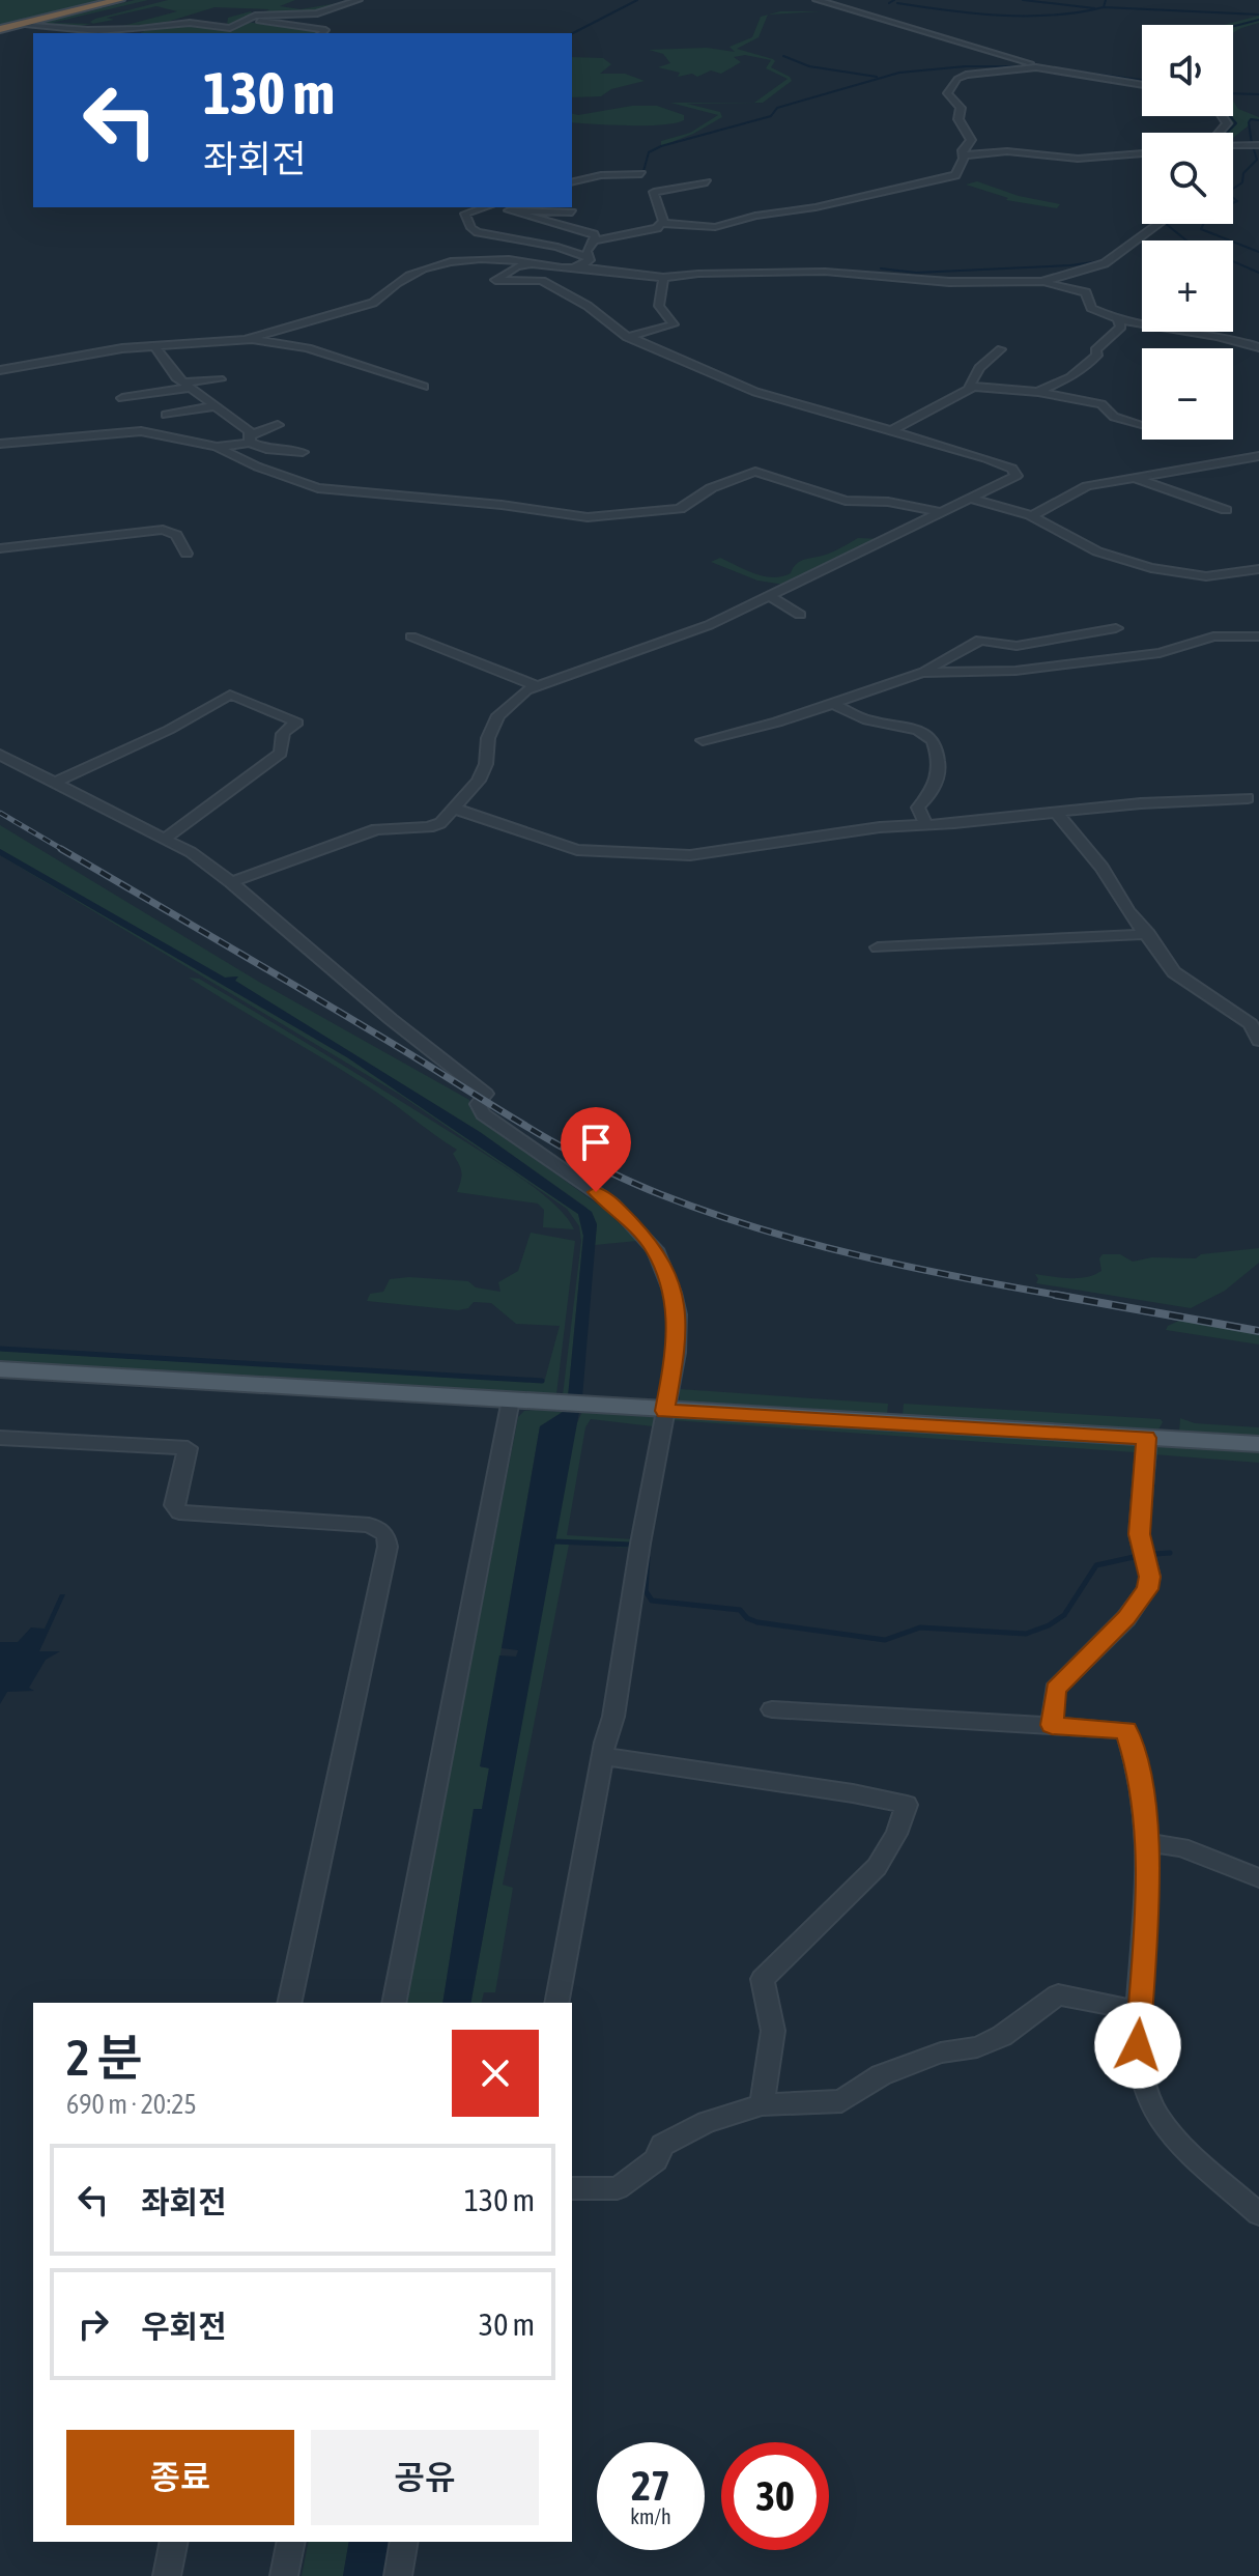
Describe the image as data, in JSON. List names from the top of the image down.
{
  "page": {
    "map_buttons": ["+", "−"],
    "turn": ["130 m", "좌회전"],
    "heading": ["2 분", "690 m · 20:25"],
    "list": [
      {
        "name": "좌회전",
        "value": "130 m"
      },
      {
        "name": "우회전",
        "value": "30 m"
      }
    ],
    "buttons": ["종료", "공유"],
    "speed": "27 km/h",
    "limit": "30"
  }
}
